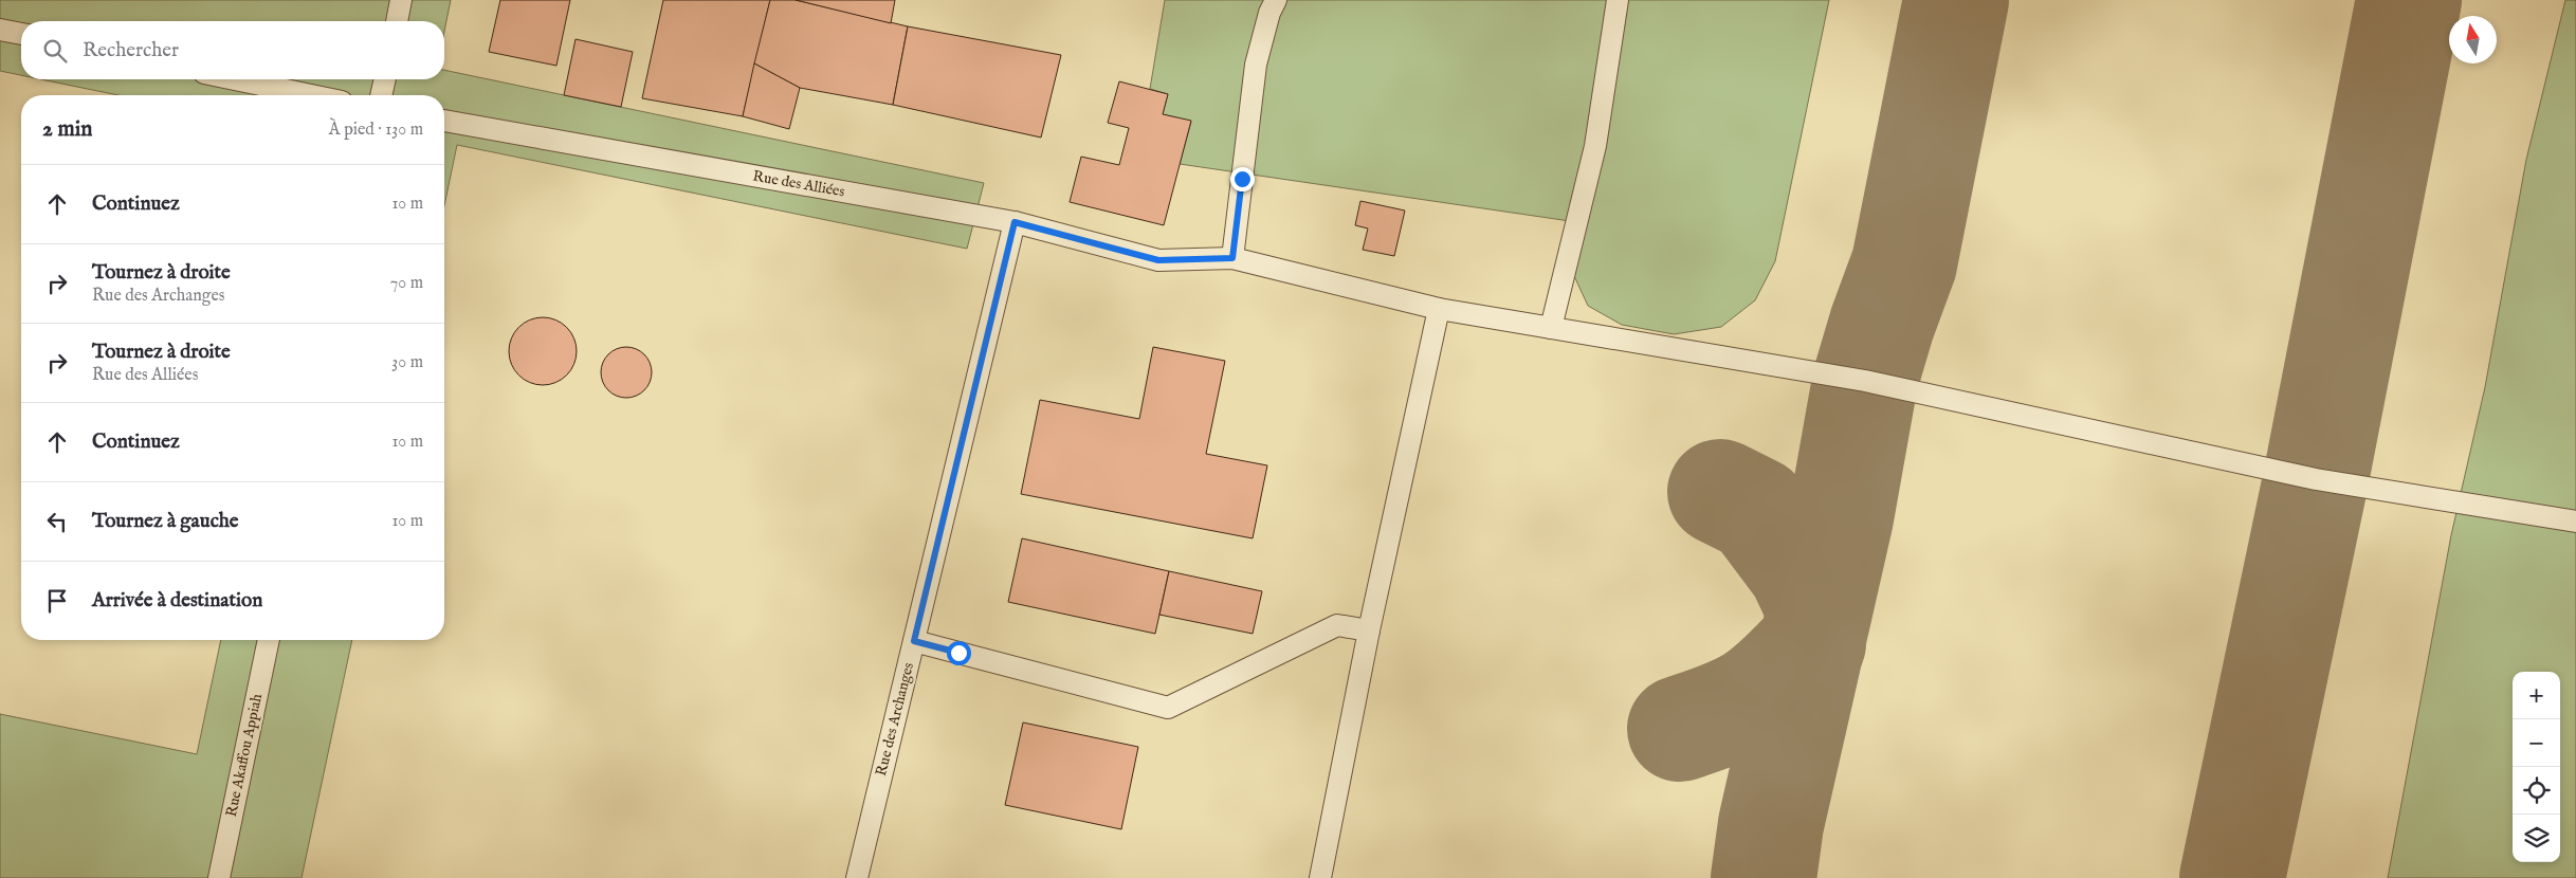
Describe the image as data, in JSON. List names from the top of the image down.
{
  "streets": {
    "lane": ["Rue des Alliées", "Rue des Archanges", "Rue Akaffou Appiah"]
  },
  "crossings": [
    ["Rue des Alliées", "Rue des Archanges"]
  ],
  "north": "top",
  "page": {
    "search": "Rechercher",
    "heading": ["2 min", "À pied · 130 m"],
    "list": [
      ["Continuez", "10 m"],
      ["Tournez à droite", "Rue des Archanges", "70 m"],
      ["Tournez à droite", "Rue des Alliées", "30 m"],
      ["Continuez", "10 m"],
      ["Tournez à gauche", "10 m"],
      "Arrivée à destination"
    ],
    "map_buttons": ["+", "−"]
  }
}
